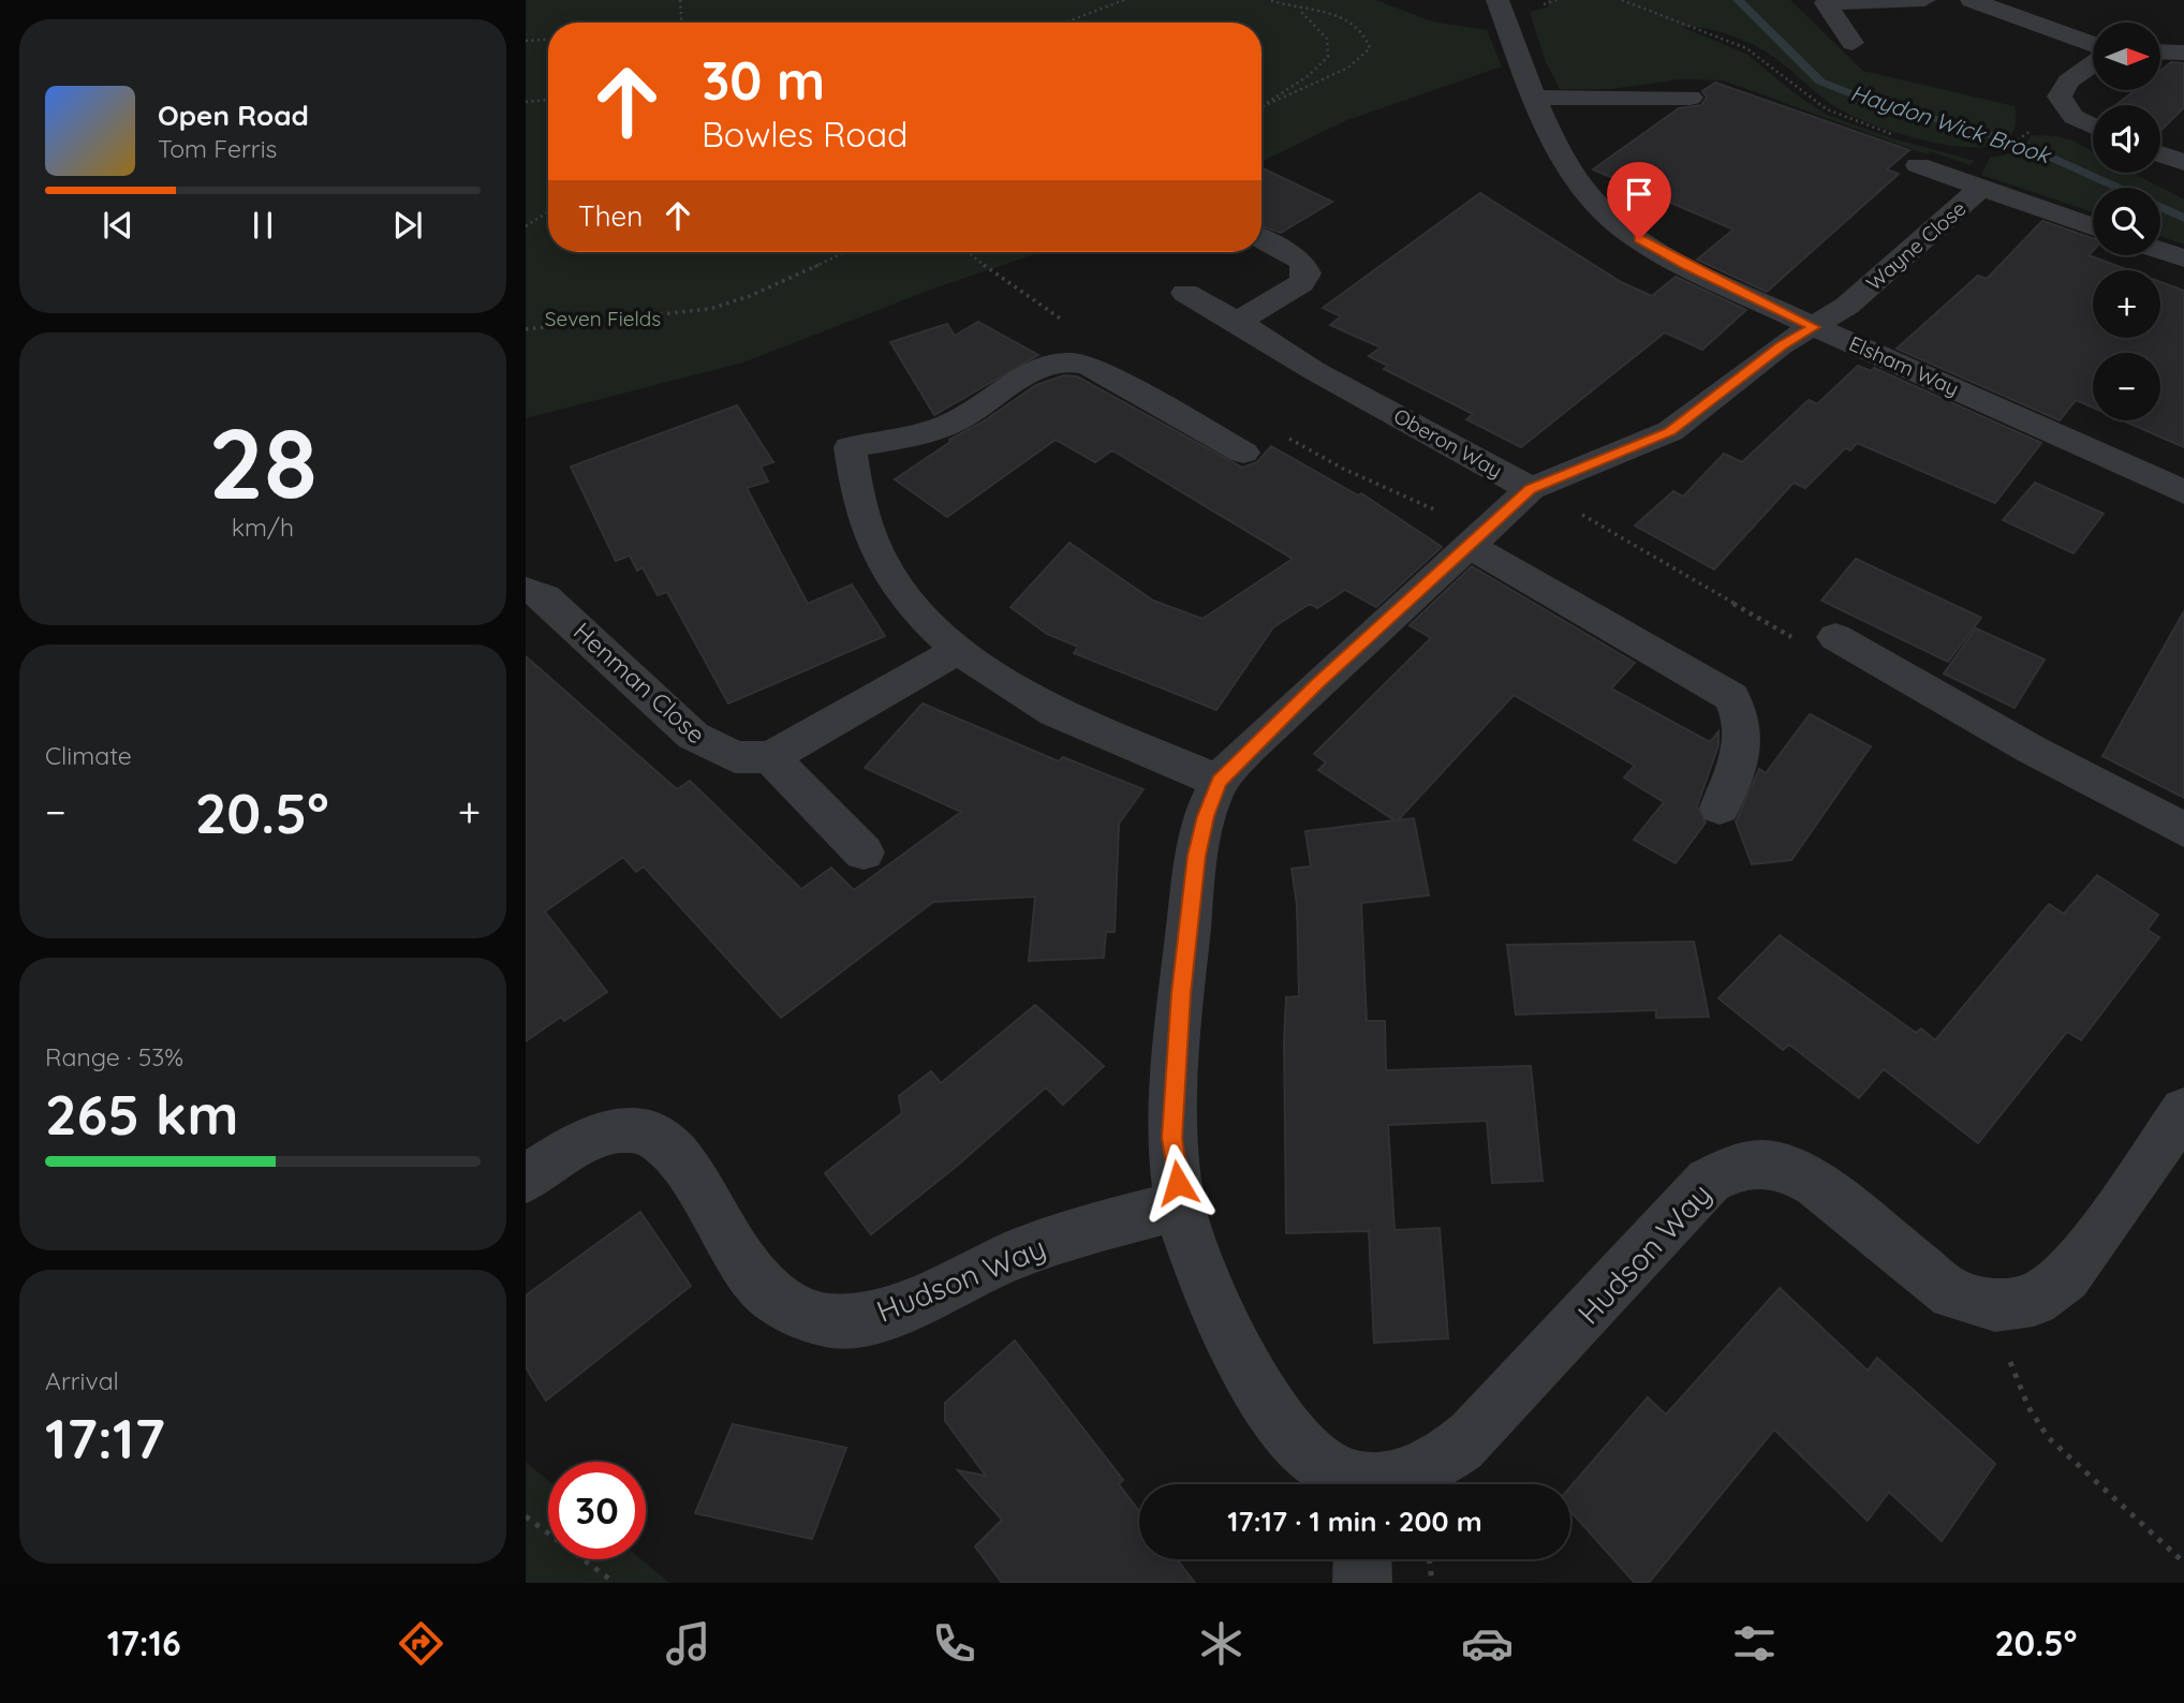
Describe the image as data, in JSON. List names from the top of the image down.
{
  "streets": {
    "street": [
      "Wayne Close",
      "Elsham Way",
      "Oberon Way",
      "Henman Close",
      "Hudson Way"
    ]
  },
  "crossings": [
    ["Wayne Close", "Elsham Way"],
    ["Wayne Close", "Oberon Way"],
    ["Elsham Way", "Oberon Way"]
  ],
  "water": ["Haydon Wick Brook"],
  "parks": ["Seven Fields"],
  "north": "right",
  "page": {
    "map_buttons": ["+", "−"],
    "turn": ["30 m", "Bowles Road"],
    "song": ["Open Road", "Tom Ferris"],
    "then": "Then",
    "tile": [
      ["28", "km/h"],
      "Climate",
      ["Range · 53%", "265 km"],
      ["Arrival", "17:17"]
    ],
    "heat": ["−", "20.5°", "+"],
    "limit": "30",
    "trip": "17:17 · 1 min · 200 m",
    "tabs": ["17:16", "20.5°"]
  }
}
